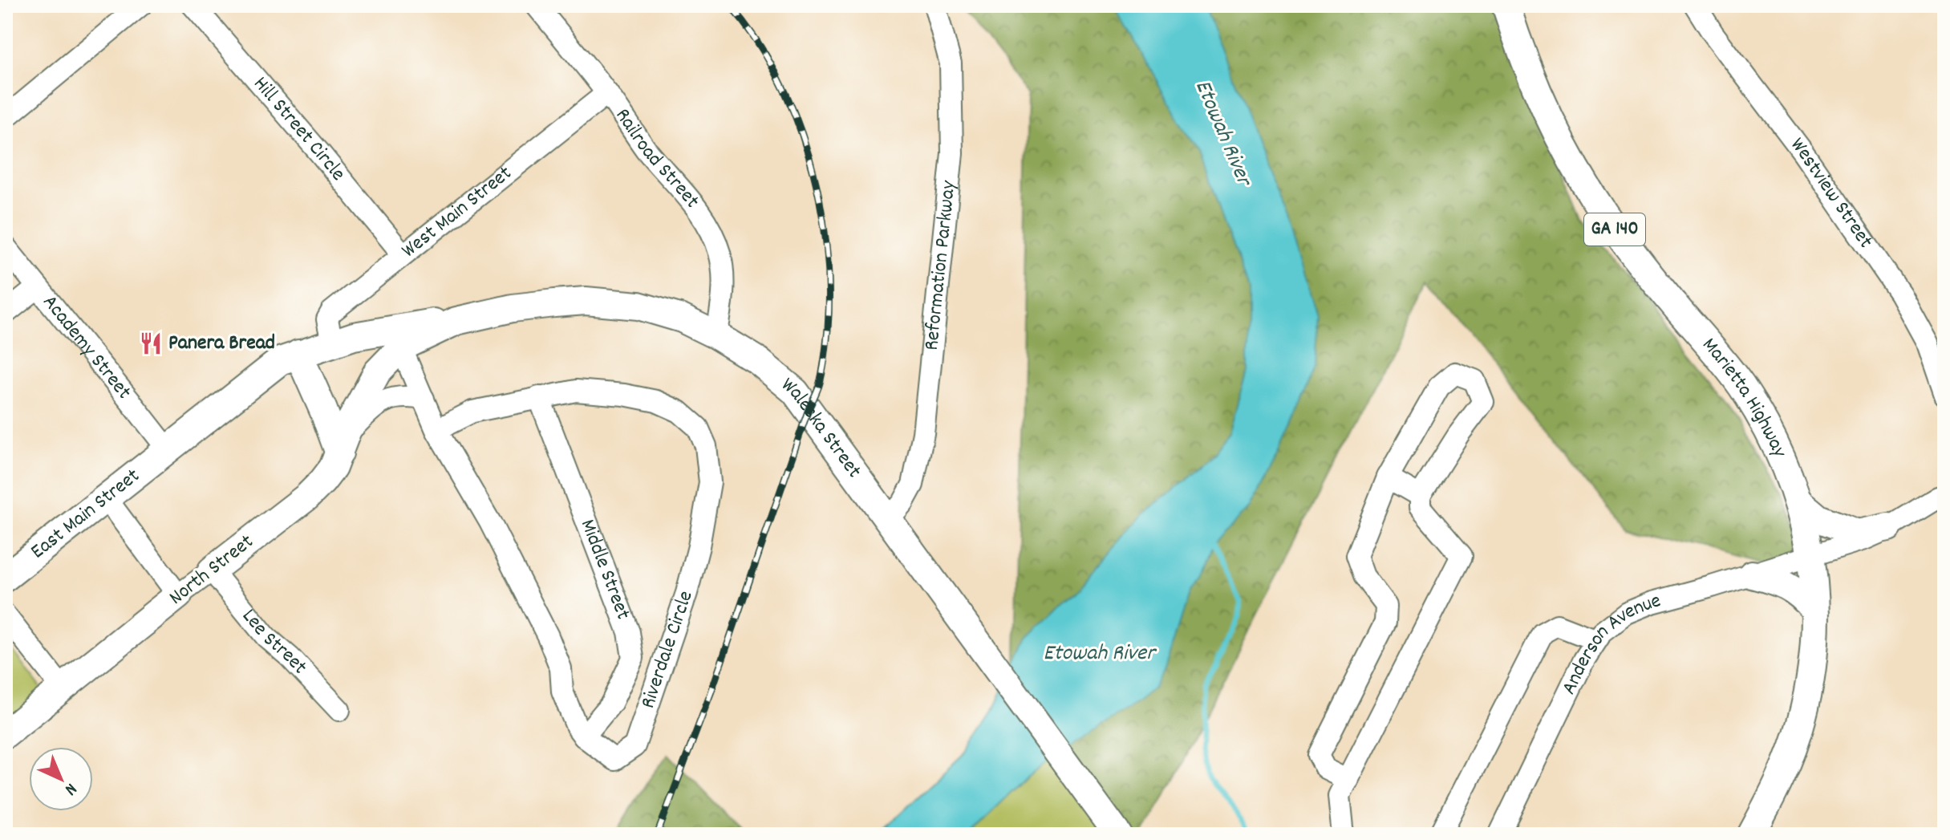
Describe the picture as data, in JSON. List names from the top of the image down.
{
  "streets": {
    "main road": [
      "GA 140",
      "Marietta Highway",
      "Waleska Street",
      "East Main Street",
      "North Street"
    ],
    "street": [
      "Hill Street Circle",
      "Railroad Street",
      "Westview Street",
      "West Main Street",
      "Reformation Parkway",
      "Academy Street",
      "Middle Street",
      "Lee Street",
      "Riverdale Circle",
      "Anderson Avenue"
    ]
  },
  "crossings": [
    ["Hill Street Circle", "West Main Street"],
    ["Railroad Street", "West Main Street"],
    ["Railroad Street", "Waleska Street"],
    ["Reformation Parkway", "Waleska Street"],
    ["Academy Street", "East Main Street"],
    ["Marietta Highway", "Anderson Avenue"],
    ["Waleska Street", "North Street"],
    ["North Street", "Lee Street"],
    ["Middle Street", "Riverdale Circle"]
  ],
  "water": ["Etowah River"],
  "places": {
    "restaurant": ["Panera Bread"]
  },
  "north": "bottom right"
}
